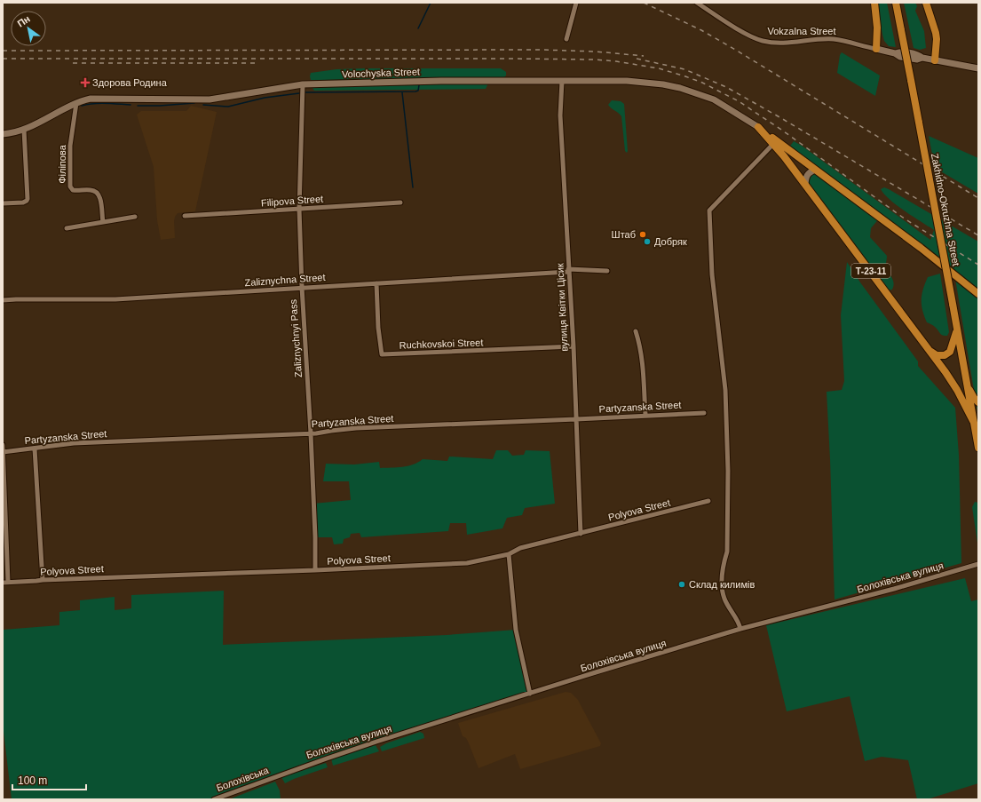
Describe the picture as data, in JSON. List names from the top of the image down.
{
  "streets": {
    "main road": [
      "Vokzalna Street",
      "Volochyska Street",
      "Zakhidno-Okruzhna Street",
      "Т-23-11"
    ],
    "street": [
      "Філіпова",
      "Filipova Street",
      "Zaliznychna Street",
      "вулиця Квітки Цісик",
      "Zaliznychnyi Pass",
      "Ruchkovskoi Street",
      "Partyzanska Street",
      "Polyova Street",
      "Болохівська вулиця",
      "Болохівська"
    ]
  },
  "crossings": [
    ["Volochyska Street", "Філіпова"],
    ["Volochyska Street", "Т-23-11"],
    ["Volochyska Street", "вулиця Квітки Цісик"],
    ["Volochyska Street", "Zaliznychnyi Pass"],
    ["Filipova Street", "Zaliznychnyi Pass"],
    ["Zakhidno-Okruzhna Street", "Т-23-11"],
    ["Zaliznychna Street", "вулиця Квітки Цісик"],
    ["Zaliznychna Street", "Zaliznychnyi Pass"],
    ["Zaliznychna Street", "Ruchkovskoi Street"],
    ["вулиця Квітки Цісик", "Ruchkovskoi Street"],
    ["вулиця Квітки Цісик", "Partyzanska Street"],
    ["вулиця Квітки Цісик", "Polyova Street"],
    ["Zaliznychnyi Pass", "Partyzanska Street"],
    ["Zaliznychnyi Pass", "Polyova Street"],
    ["Болохівська вулиця", "Болохівська"]
  ],
  "places": {
    "health": ["Здорова Родина"],
    "other": ["Штаб", "Добряк", "Склад килимів"]
  },
  "scale_bar": "100 m",
  "north": "top left"
}
